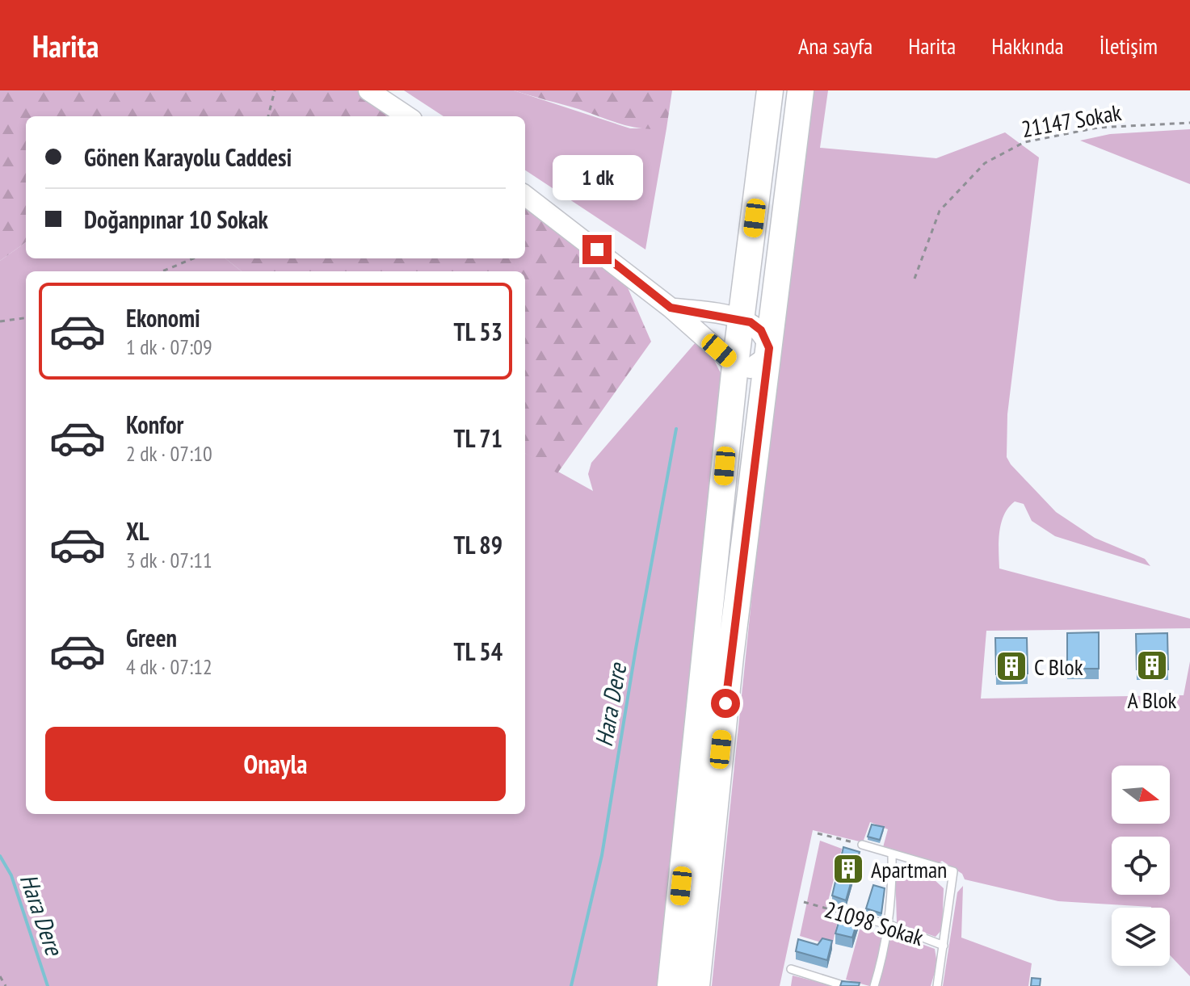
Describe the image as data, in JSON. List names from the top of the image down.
{
  "streets": {
    "lane": ["21098 Sokak"],
    "path": ["21147 Sokak"]
  },
  "water": ["Hara Dere"],
  "places": {
    "building": ["A Blok", "C Blok", "Apartman"]
  },
  "north": "right",
  "page": {
    "header": "Harita",
    "nav": [
      "Ana sayfa",
      "Harita",
      "Hakkında",
      "İletişim"
    ],
    "banner": ["Gönen Karayolu Caddesi", "Doğanpınar 10 Sokak"],
    "bubble": "1 dk",
    "list": [
      {
        "name": "Ekonomi",
        "note": "1 dk · 07:09",
        "value": "TL 53"
      },
      {
        "name": "Konfor",
        "note": "2 dk · 07:10",
        "value": "TL 71"
      },
      {
        "name": "XL",
        "note": "3 dk · 07:11",
        "value": "TL 89"
      },
      {
        "name": "Green",
        "note": "4 dk · 07:12",
        "value": "TL 54"
      }
    ],
    "buttons": "Onayla"
  }
}
